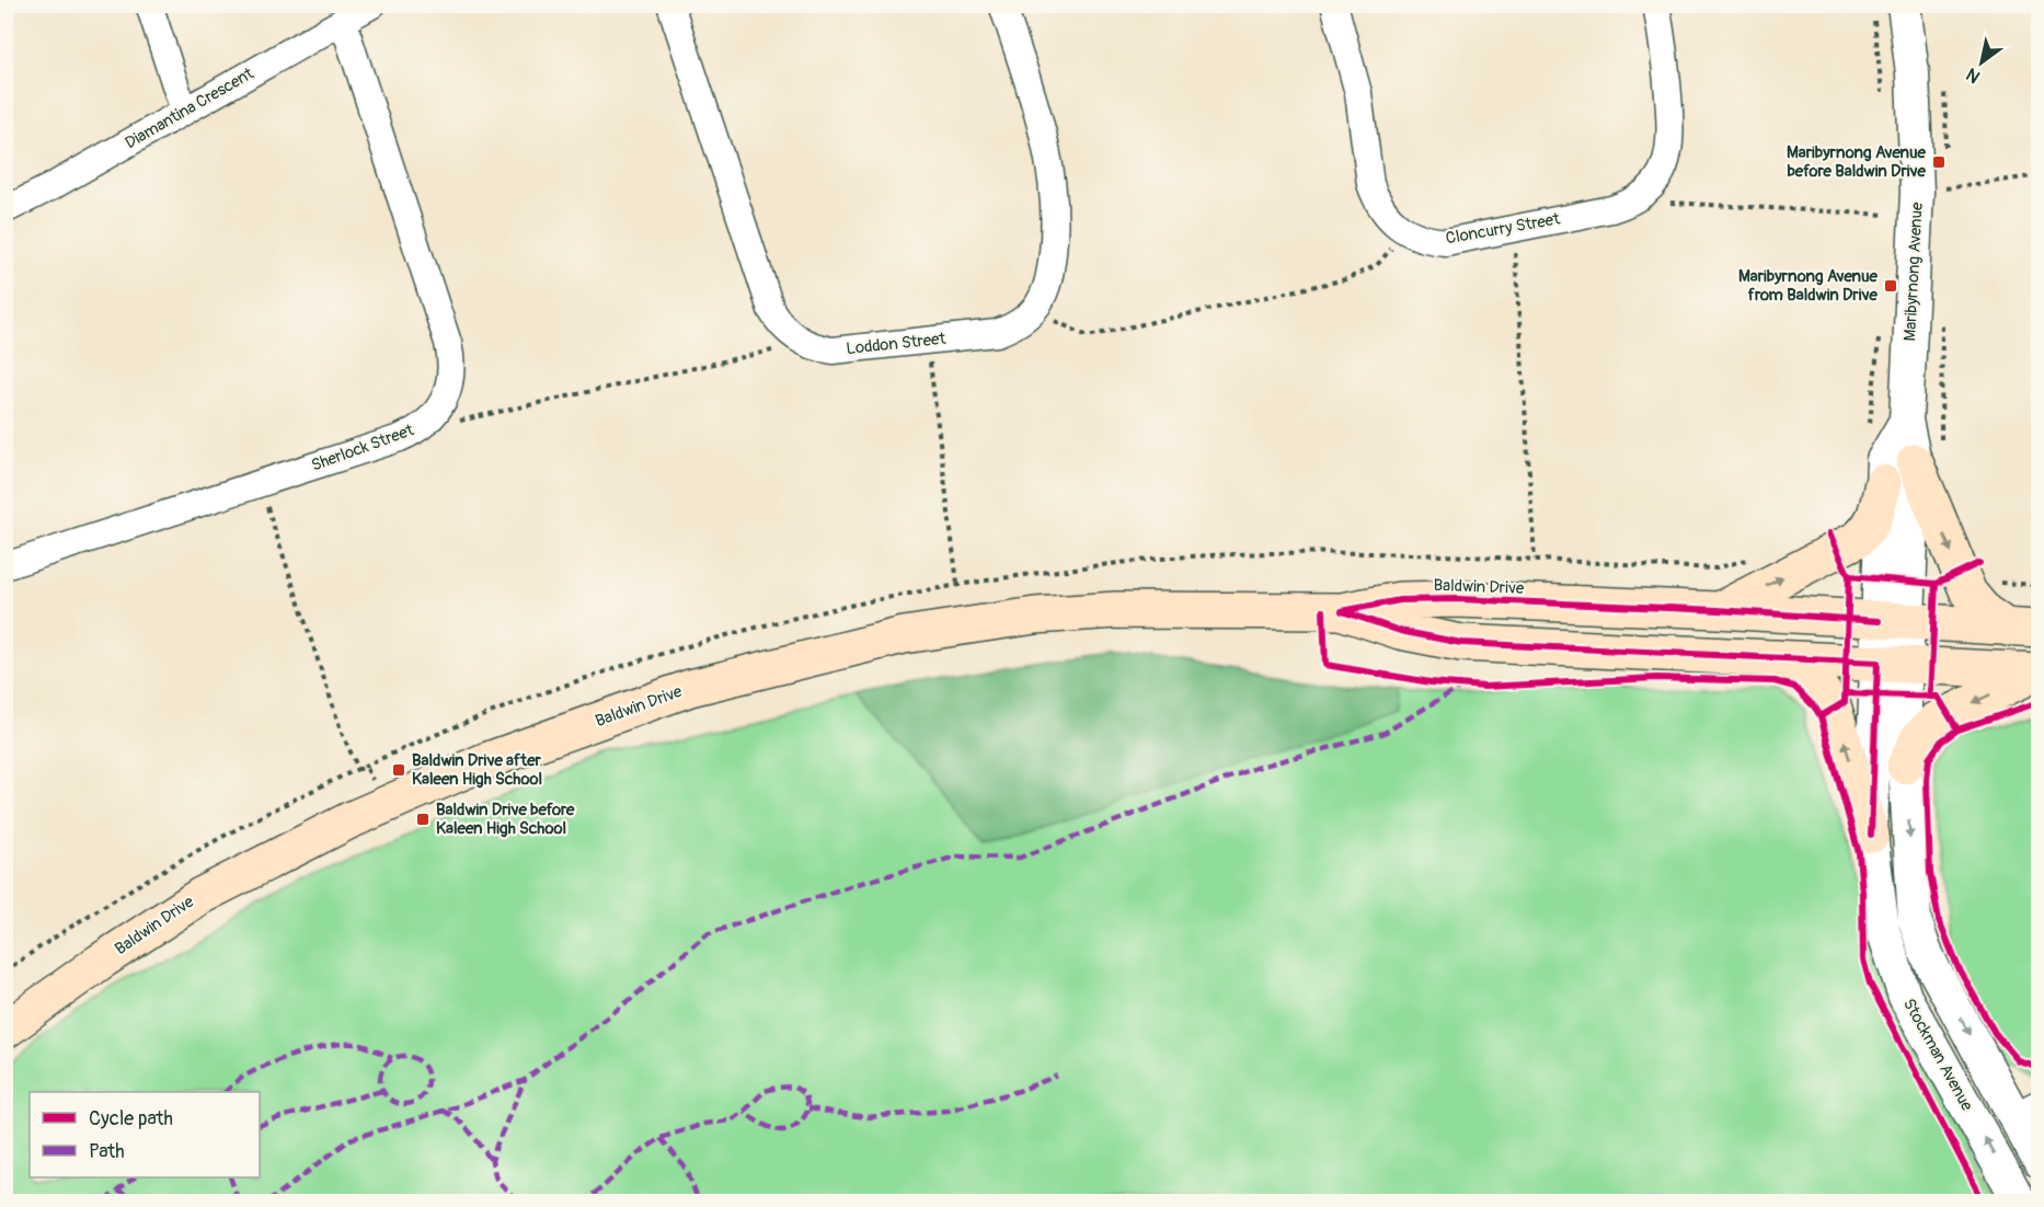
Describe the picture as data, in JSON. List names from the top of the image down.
{
  "streets": {
    "main road": ["Baldwin Drive"],
    "street": [
      "Diamantina Crescent",
      "Cloncurry Street",
      "Maribyrnong Avenue",
      "Loddon Street",
      "Sherlock Street",
      "Stockman Avenue"
    ]
  },
  "crossings": [
    ["Diamantina Crescent", "Sherlock Street"],
    ["Maribyrnong Avenue", "Baldwin Drive"],
    ["Baldwin Drive", "Stockman Avenue"]
  ],
  "places": {
    "transit": [
      "Maribyrnong Avenue before Baldwin Drive",
      "Maribyrnong Avenue from Baldwin Drive",
      "Baldwin Drive after Kaleen High School",
      "Baldwin Drive before Kaleen High School"
    ]
  },
  "legend": ["Cycle path", "Path"],
  "north": "bottom left"
}
